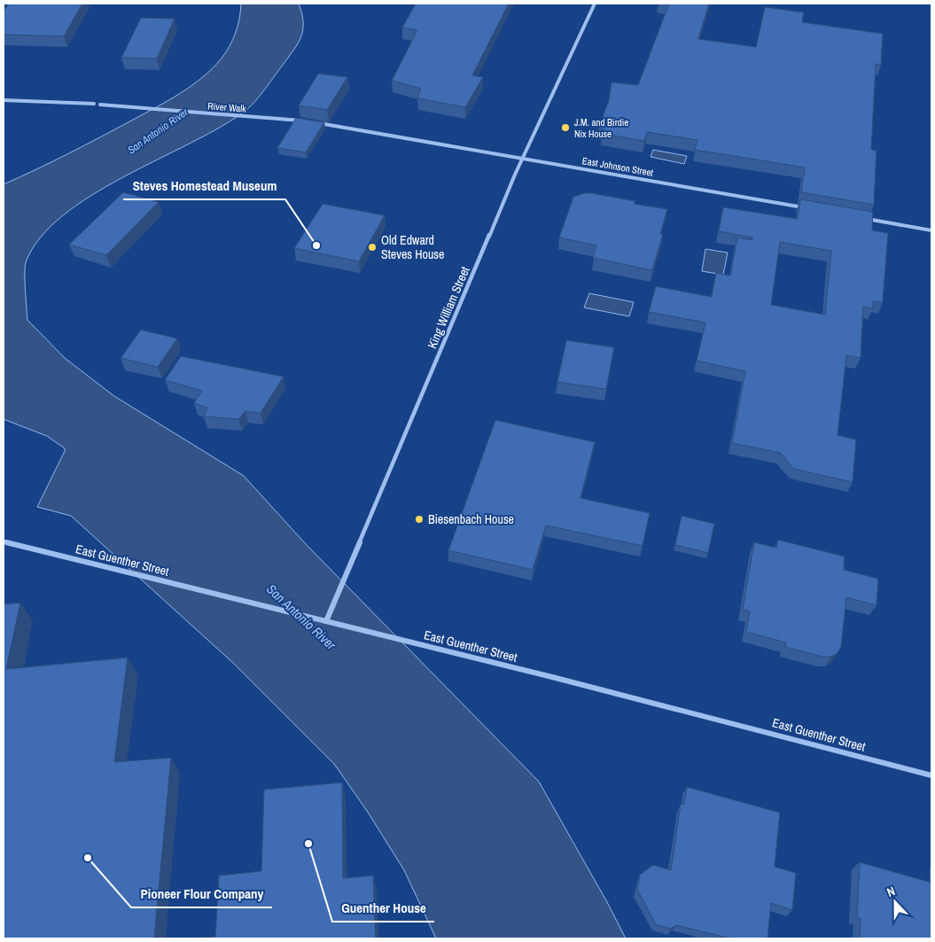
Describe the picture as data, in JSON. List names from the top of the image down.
{
  "streets": {
    "street": [
      "River Walk",
      "East Johnson Street",
      "King William Street",
      "East Guenther Street"
    ]
  },
  "crossings": [
    ["East Johnson Street", "King William Street"],
    ["King William Street", "East Guenther Street"]
  ],
  "water": ["San Antonio River"],
  "places": [
    "J.M. and Birdie Nix House",
    "Steves Homestead Museum",
    "Old Edward Steves House",
    "Biesenbach House",
    "Guenther House",
    "Pioneer Flour Company"
  ],
  "north": "top"
}
